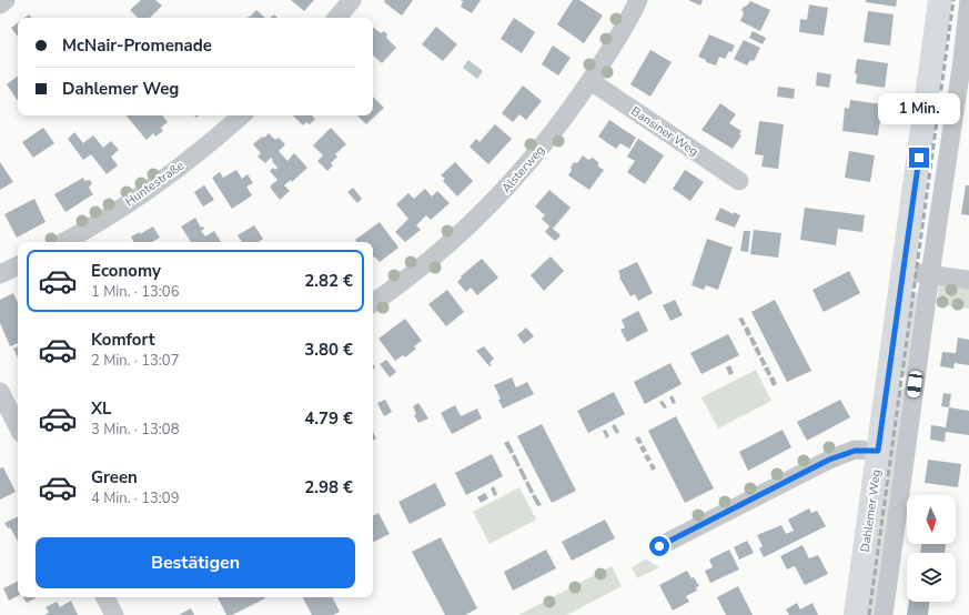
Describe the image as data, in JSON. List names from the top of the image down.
{
  "streets": {
    "main road": ["Dahlemer Weg"],
    "street": ["Bansiner Weg", "Alsterweg", "Huntestraße"]
  },
  "crossings": [
    ["Bansiner Weg", "Alsterweg"]
  ],
  "north": "bottom",
  "page": {
    "banner": ["McNair-Promenade", "Dahlemer Weg"],
    "bubble": "1 Min.",
    "list": [
      {
        "name": "Economy",
        "note": "1 Min. · 13:06",
        "value": "2.82 €"
      },
      {
        "name": "Komfort",
        "note": "2 Min. · 13:07",
        "value": "3.80 €"
      },
      {
        "name": "XL",
        "note": "3 Min. · 13:08",
        "value": "4.79 €"
      },
      {
        "name": "Green",
        "note": "4 Min. · 13:09",
        "value": "2.98 €"
      }
    ],
    "buttons": "Bestätigen"
  }
}
